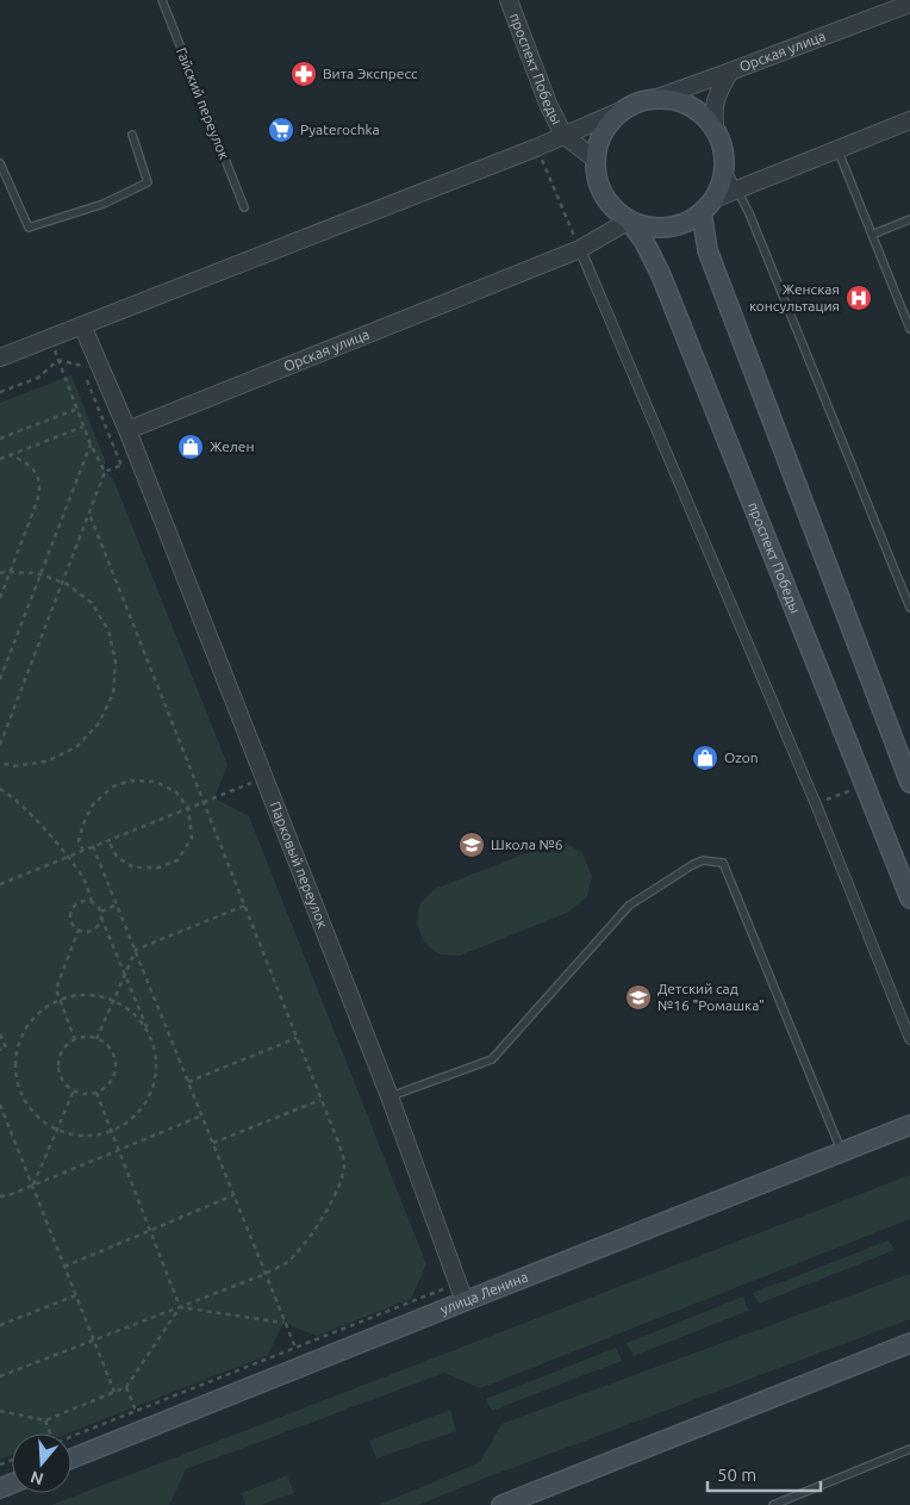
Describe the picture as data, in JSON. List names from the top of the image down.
{
  "streets": {
    "main road": ["проспект Победы", "улица Ленина"],
    "street": ["Орская улица", "Парковый переулок"],
    "lane": ["Гайский переулок"]
  },
  "crossings": [
    ["Орская улица", "проспект Победы"],
    ["Орская улица", "Парковый переулок"],
    ["Парковый переулок", "улица Ленина"]
  ],
  "places": {
    "pharmacy": ["Вита Экспресс"],
    "supermarket": ["Pyaterochka"],
    "hospital": ["Женская консультация"],
    "shop": ["Желен", "Ozon"],
    "school or university": ["Школа №6", "Детский сад №16 \"Ромашка\""]
  },
  "scale_bar": "50 m",
  "north": "bottom"
}
